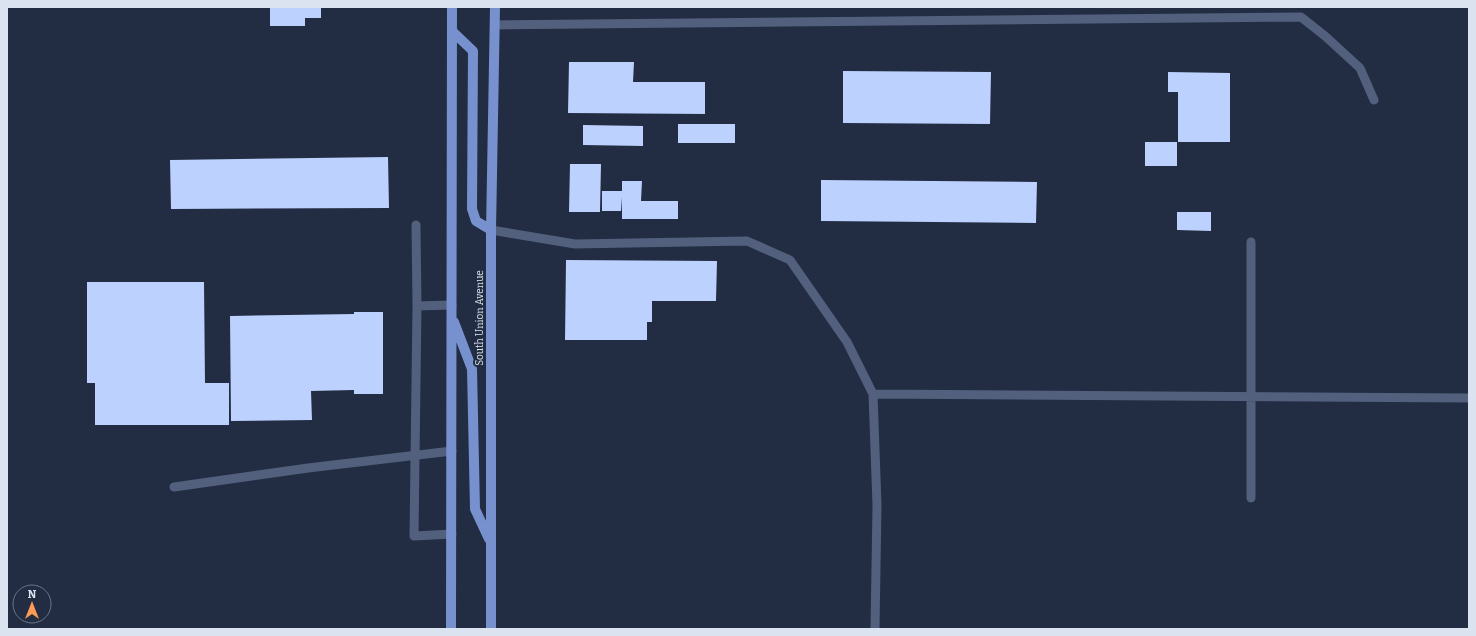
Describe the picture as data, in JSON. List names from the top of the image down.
{
  "streets": {
    "main road": ["South Union Avenue"]
  },
  "north": "top"
}
